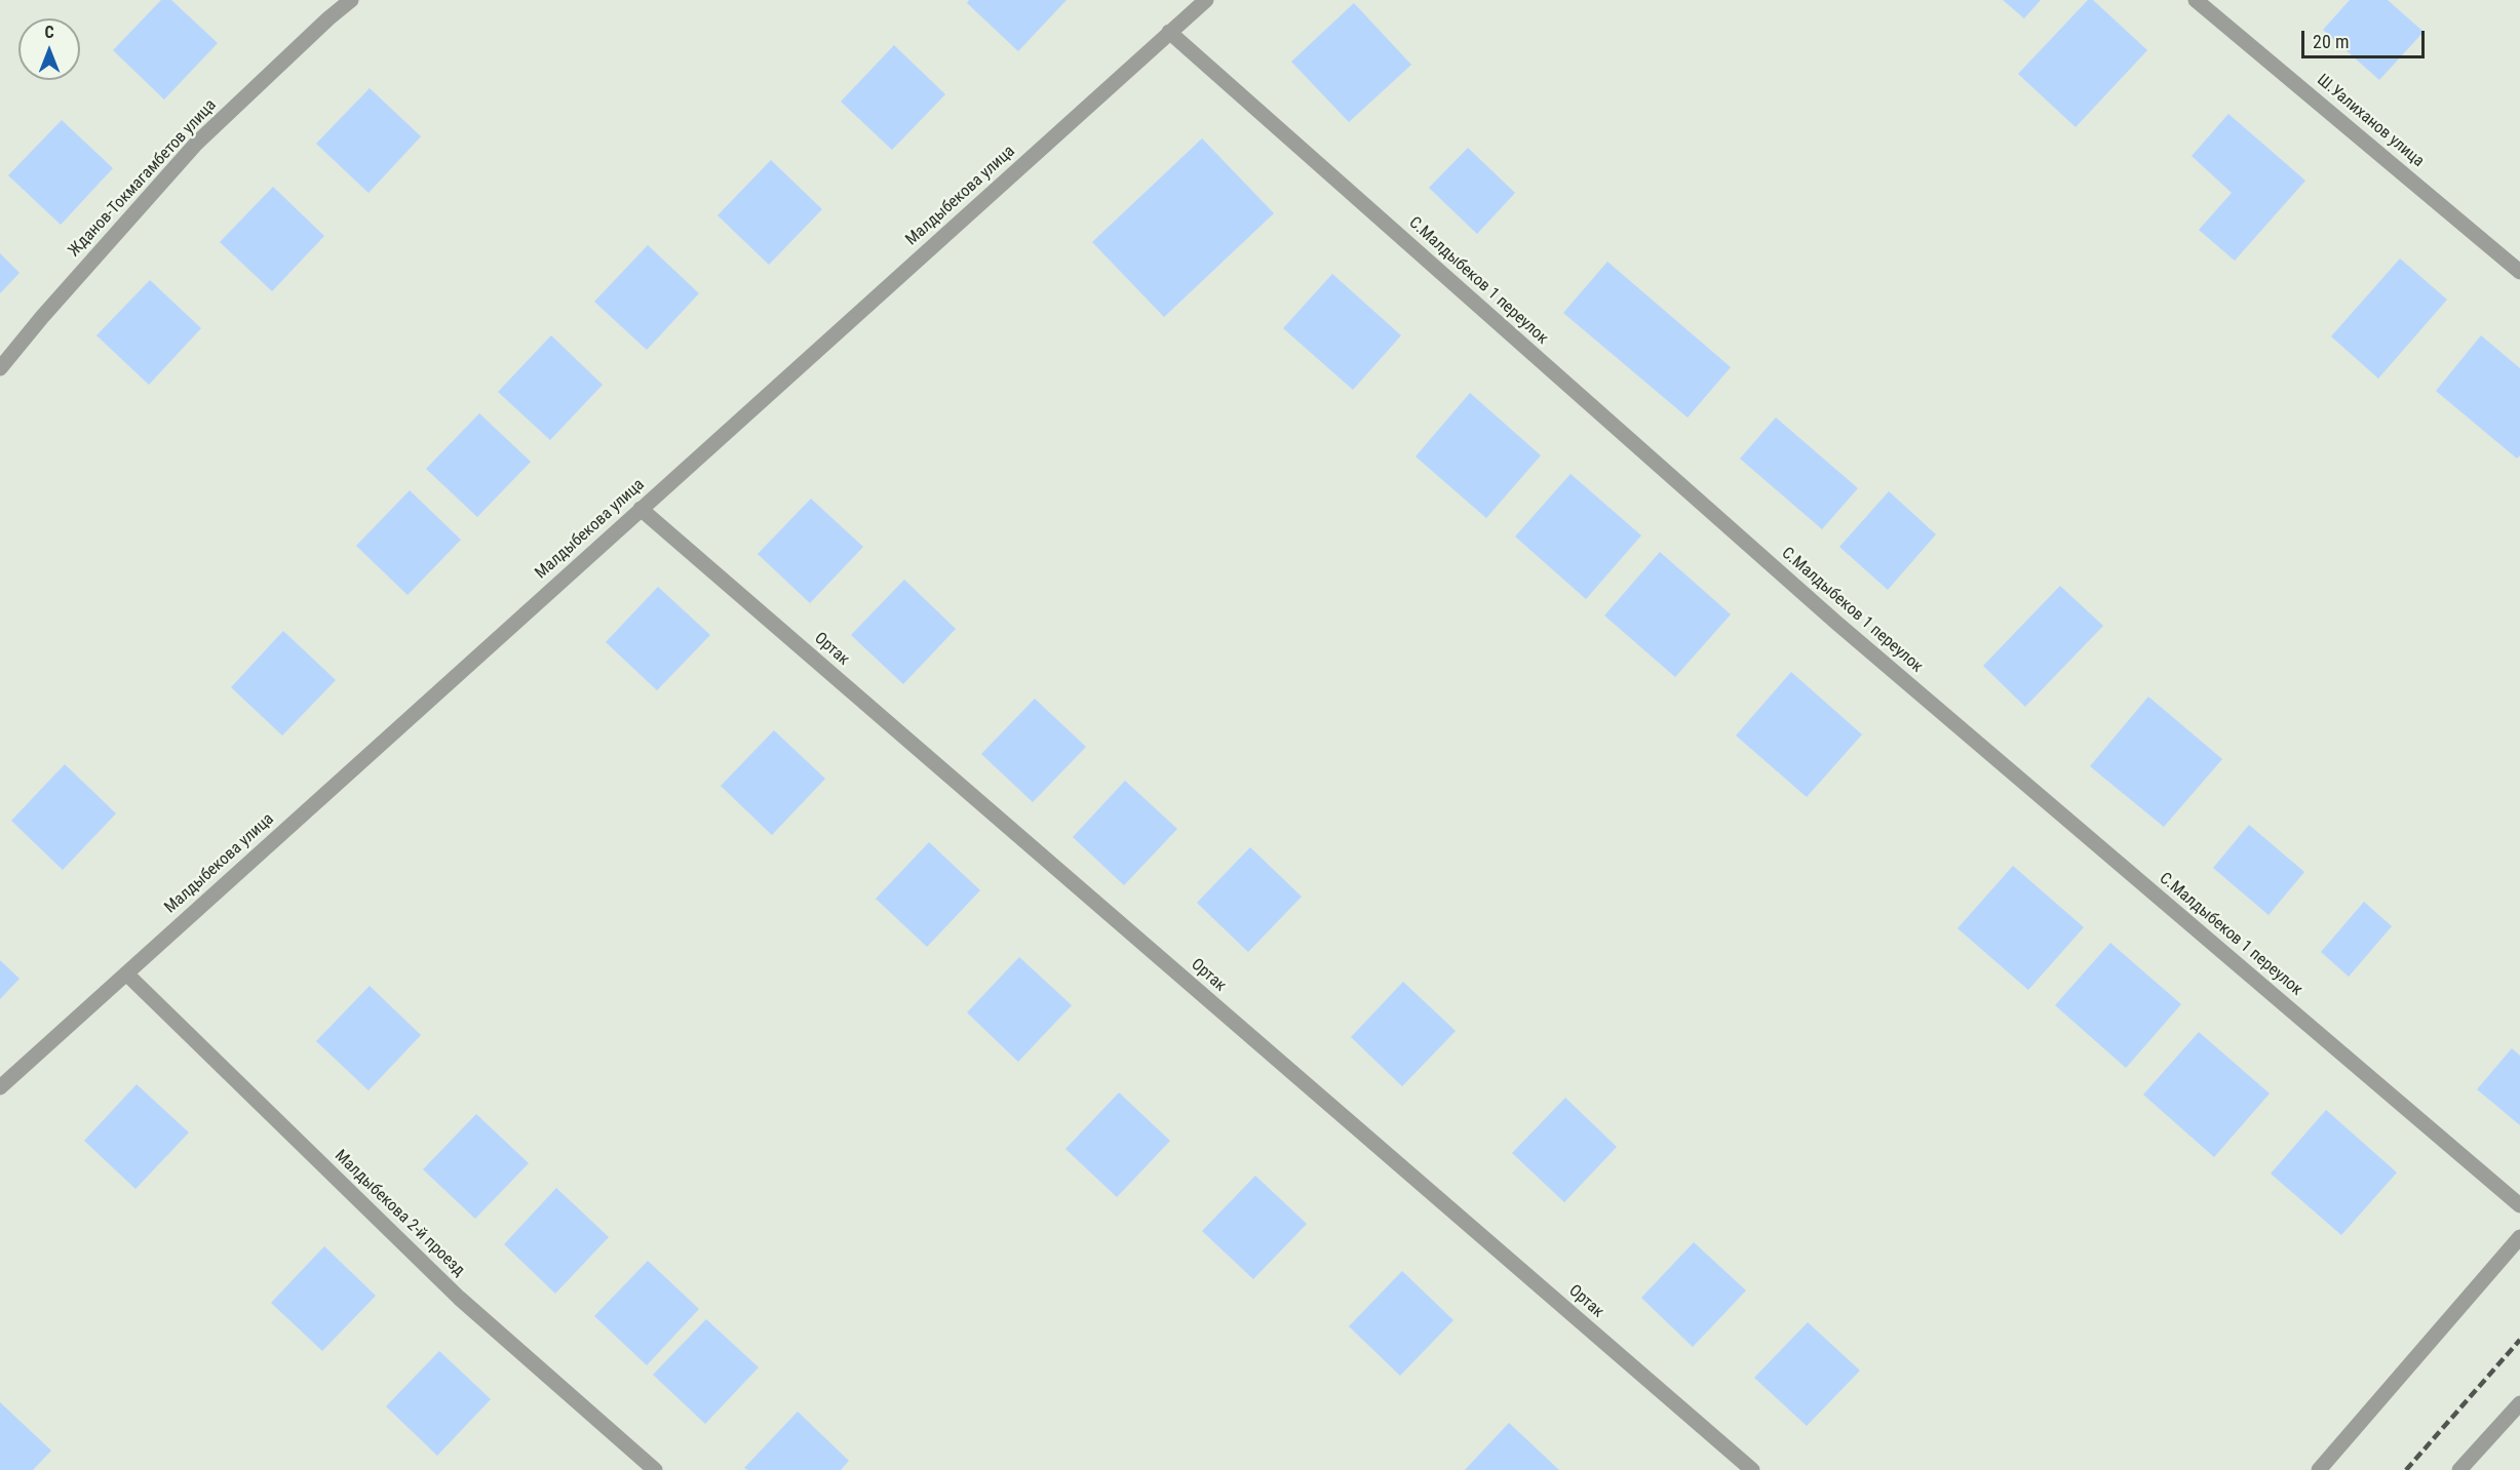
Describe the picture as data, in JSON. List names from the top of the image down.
{
  "streets": {
    "street": [
      "Ш.Уалиханов улица",
      "Жданов-Токмагамбетов улица",
      "Малдыбекова улица",
      "С.Малдыбеков 1 переулок",
      "Ортак",
      "Малдыбекова 2-й проезд"
    ]
  },
  "crossings": [
    ["Малдыбекова улица", "С.Малдыбеков 1 переулок"],
    ["Малдыбекова улица", "Ортак"],
    ["Малдыбекова улица", "Малдыбекова 2-й проезд"]
  ],
  "scale_bar": "20 m",
  "north": "top"
}
